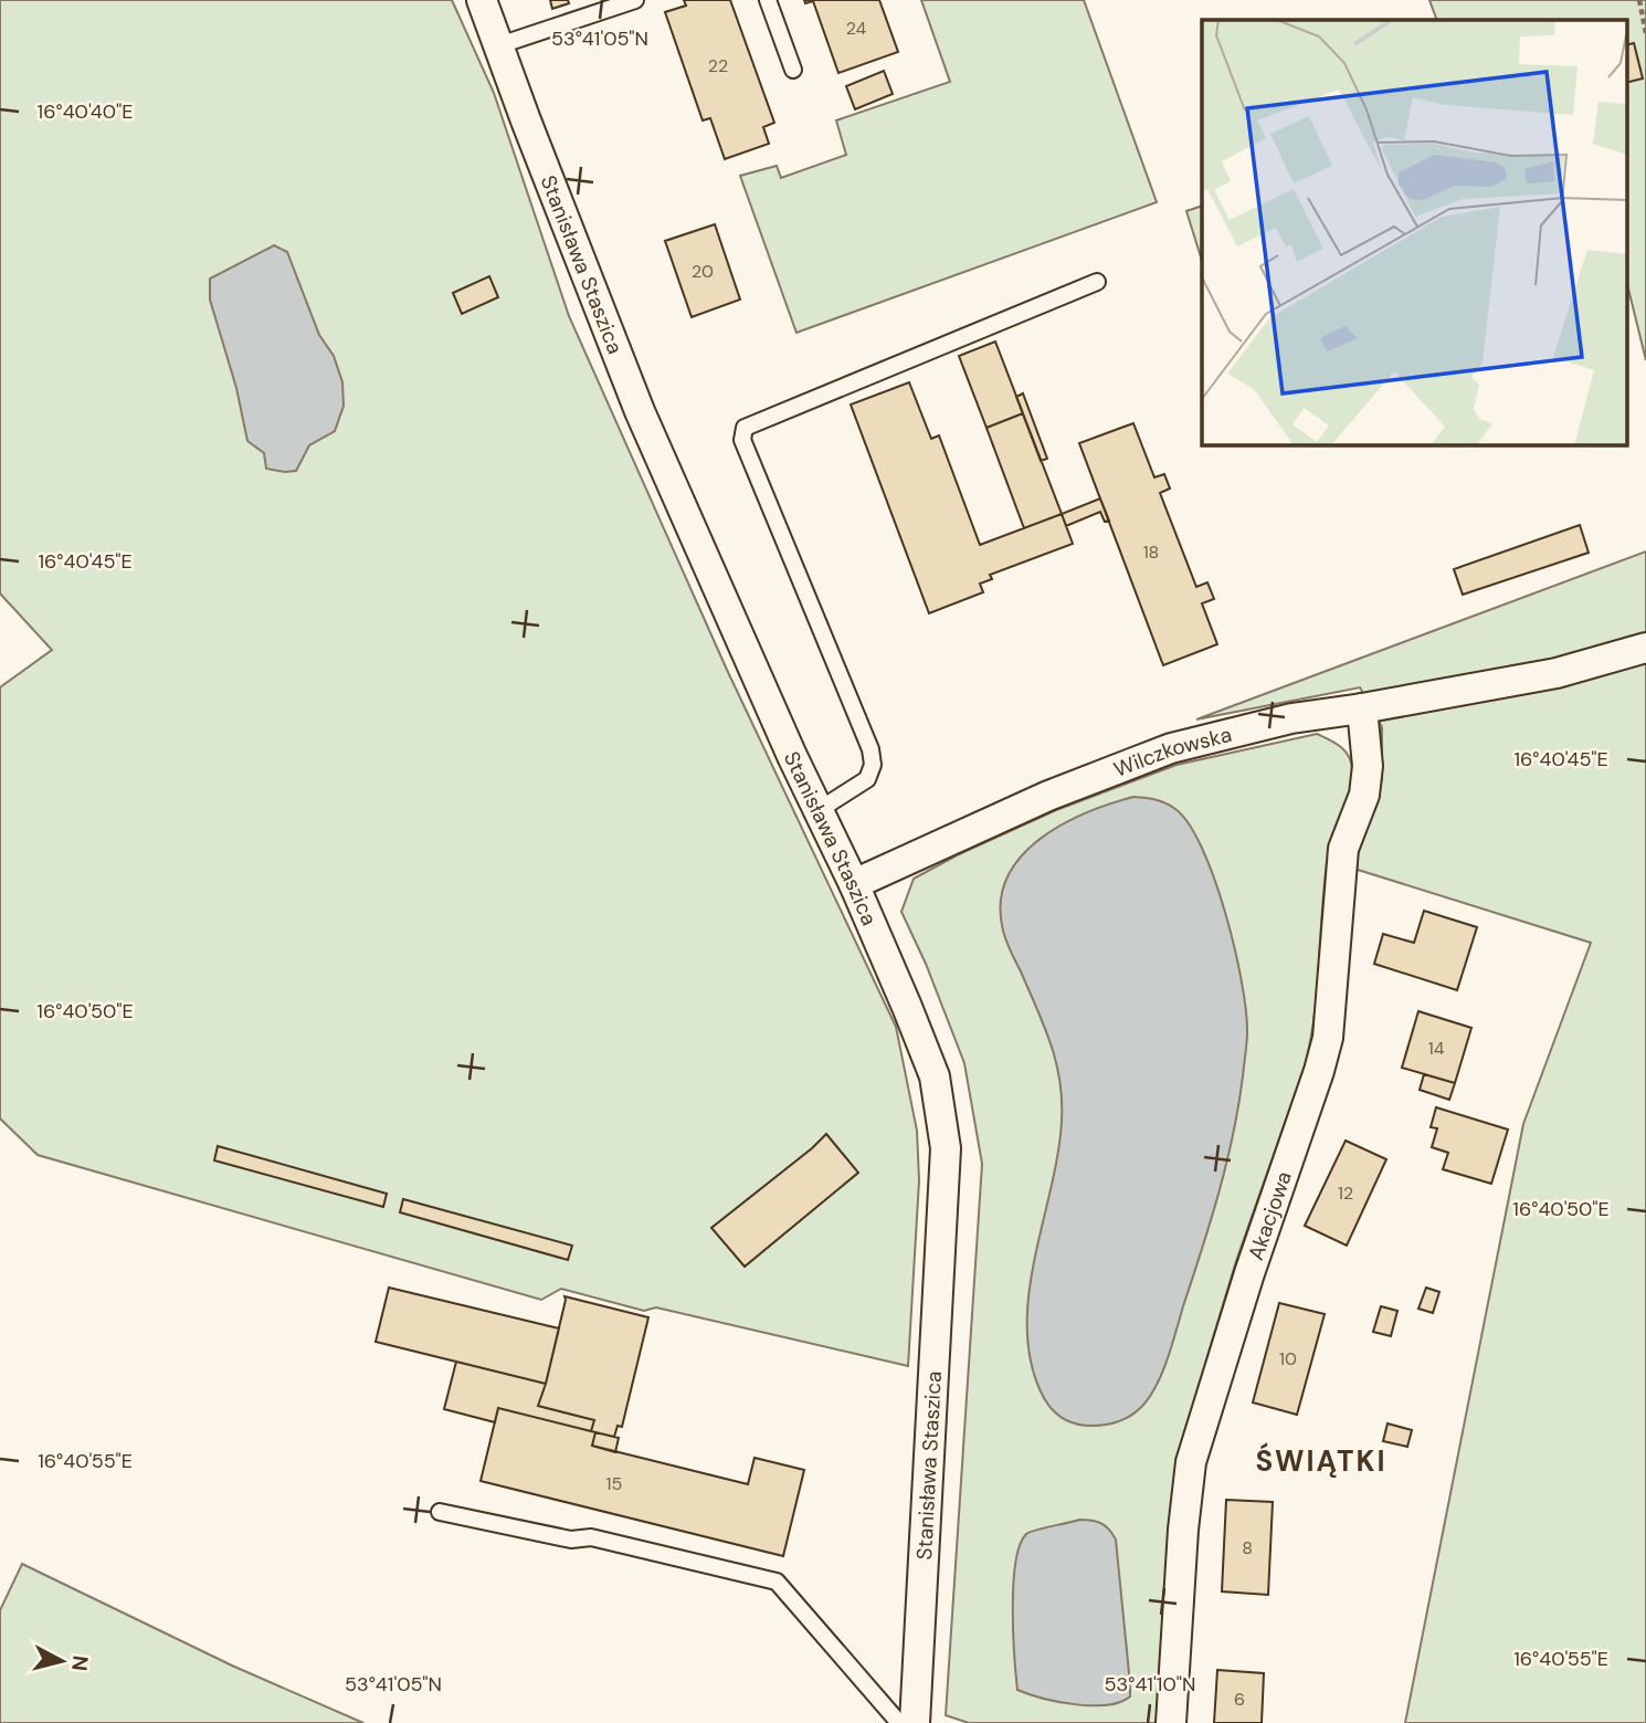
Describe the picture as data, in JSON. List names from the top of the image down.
{
  "streets": {
    "street": ["Stanisława Staszica", "Wilczkowska", "Akacjowa"]
  },
  "crossings": [
    ["Stanisława Staszica", "Wilczkowska"],
    ["Wilczkowska", "Akacjowa"]
  ],
  "districts": ["ŚWIĄTKI"],
  "house_numbers": [
    "24",
    "22",
    "20",
    "18",
    "14",
    "12",
    "10",
    "15",
    "8",
    "6"
  ],
  "north": "right",
  "coordinates": [
    "53°41'05\"N",
    "16°40'40\"E",
    "16°40'45\"E",
    "16°40'50\"E",
    "16°40'55\"E",
    "53°41'10\"N"
  ]
}
